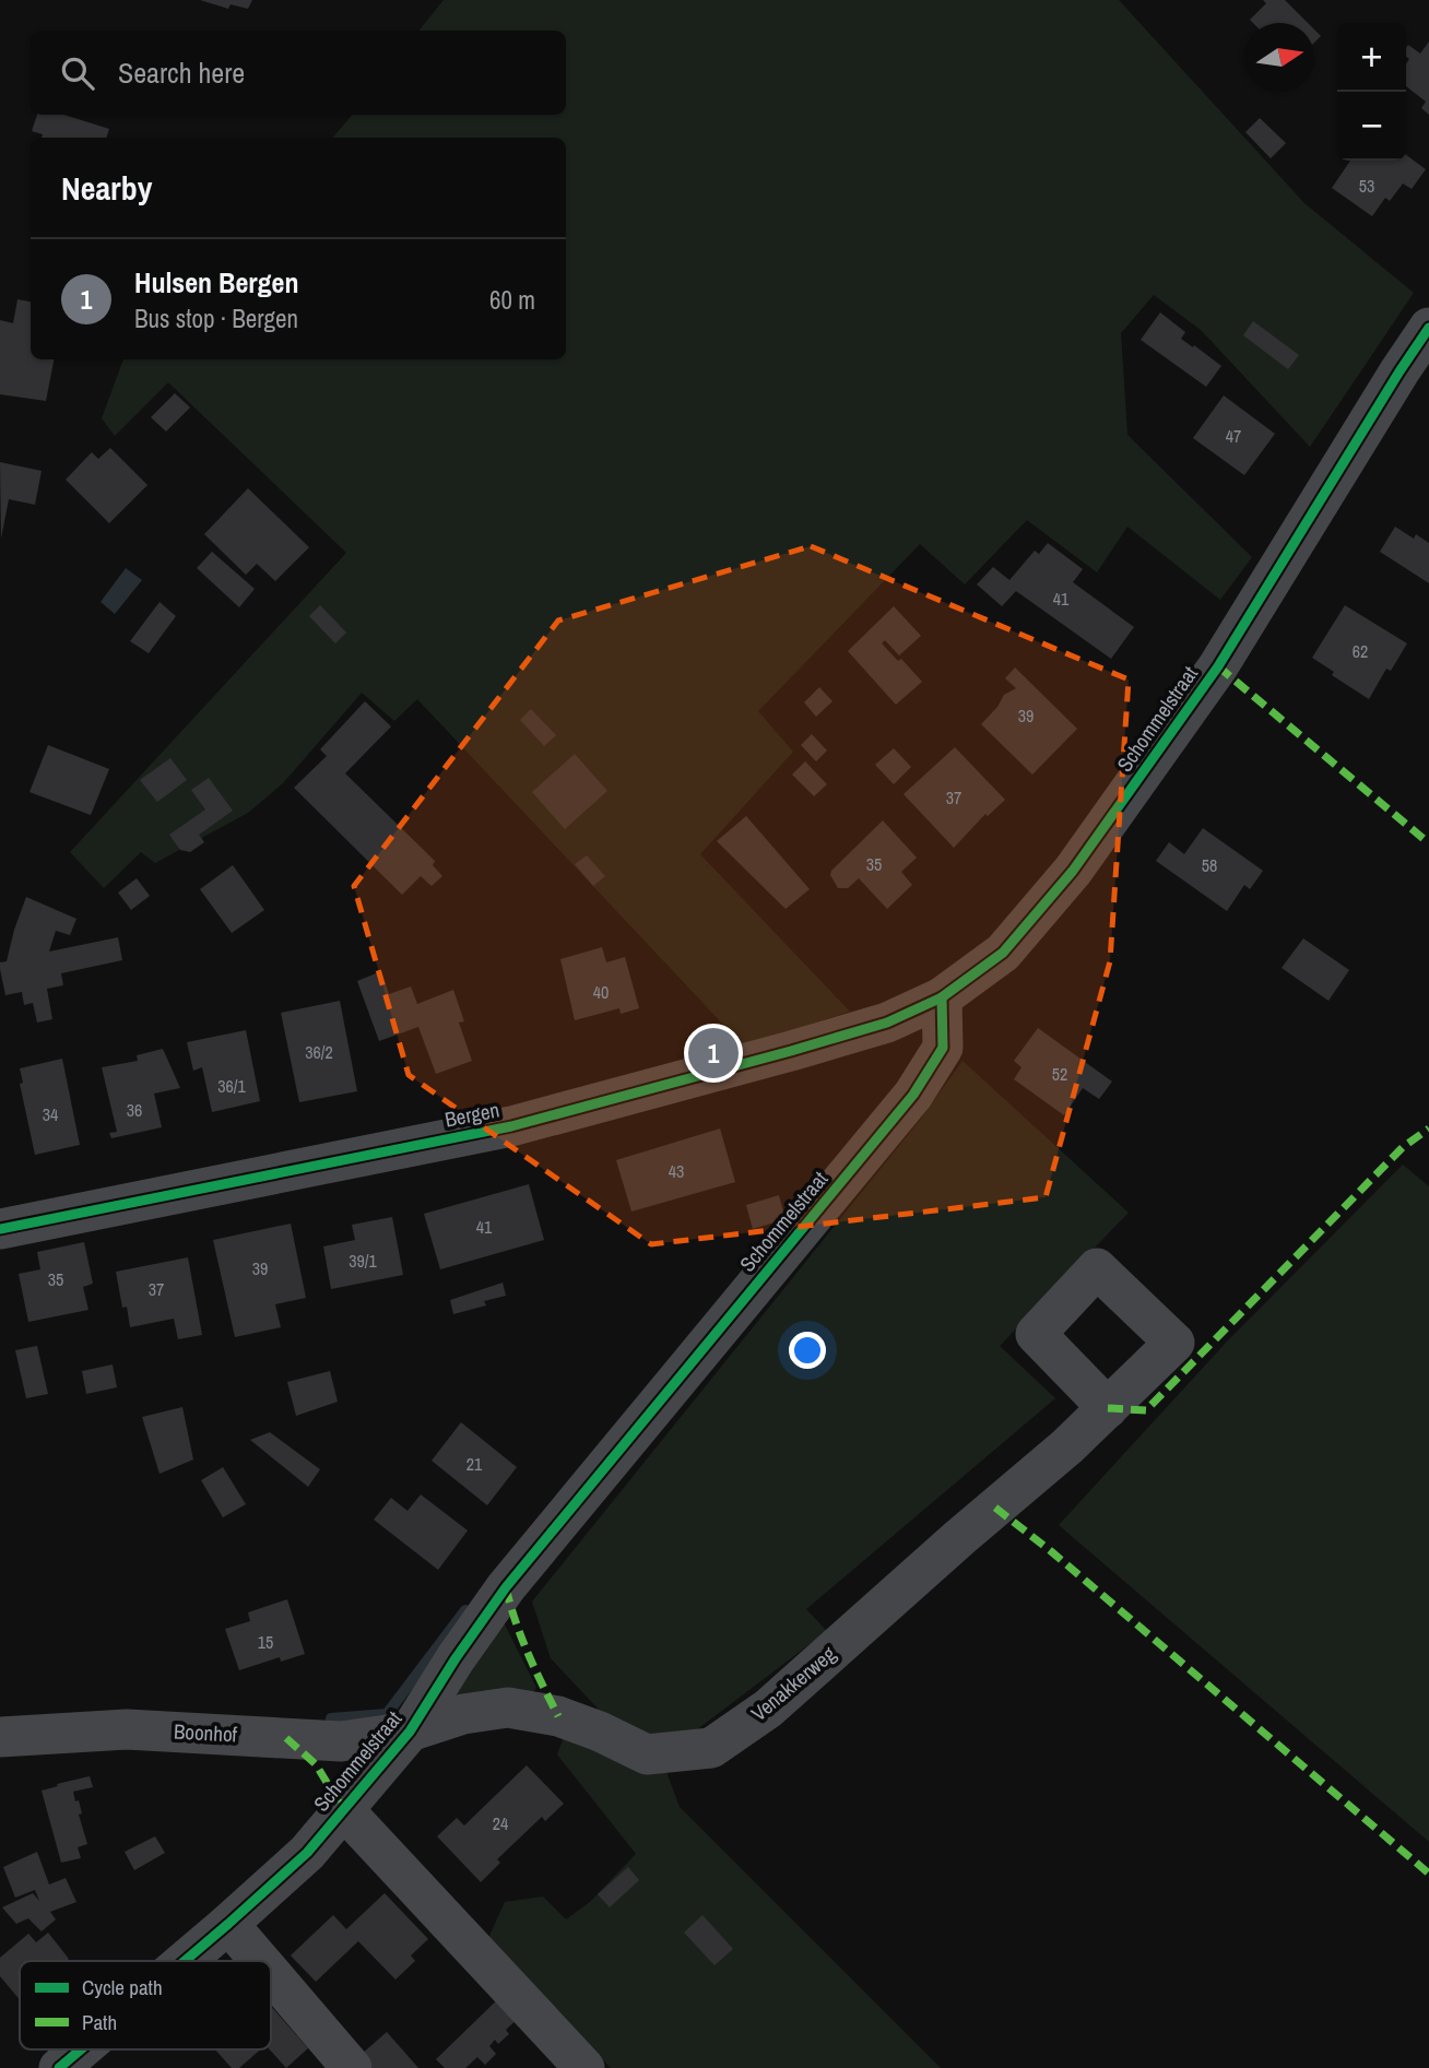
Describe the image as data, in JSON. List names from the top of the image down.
{
  "streets": {
    "street": [
      "Schommelstraat",
      "Bergen",
      "Venakkerweg",
      "Boonhof"
    ]
  },
  "crossings": [
    ["Schommelstraat", "Bergen"],
    ["Schommelstraat", "Venakkerweg"],
    ["Schommelstraat", "Boonhof"],
    ["Venakkerweg", "Boonhof"]
  ],
  "house_numbers": [
    "53",
    "47",
    "41",
    "62",
    "39",
    "37",
    "35",
    "58",
    "40",
    "36/2",
    "52",
    "36/1",
    "36",
    "34",
    "43",
    "41",
    "39/1",
    "39",
    "35",
    "37",
    "21",
    "15",
    "24"
  ],
  "legend": ["Cycle path", "Path"],
  "north": "right",
  "page": {
    "map_buttons": ["+", "−"],
    "search": "Search here",
    "heading": "Nearby",
    "list": [
      {
        "mark": "1",
        "name": "Hulsen Bergen",
        "note": "Bus stop · Bergen",
        "value": "60 m"
      }
    ],
    "pins": "1"
  }
}
